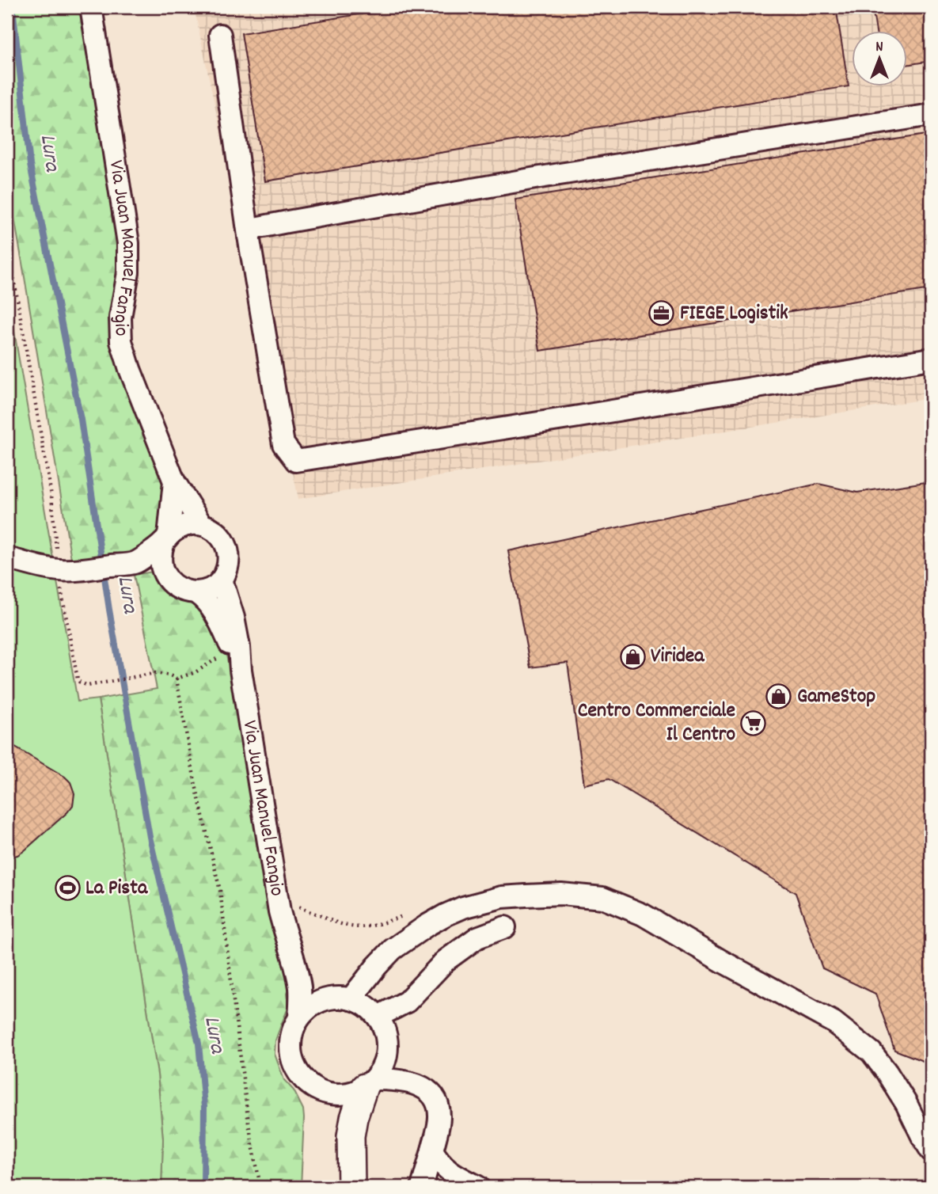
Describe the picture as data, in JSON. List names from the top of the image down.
{
  "streets": {
    "street": ["Via Juan Manuel Fangio"]
  },
  "water": ["Lura"],
  "places": {
    "office": ["FIEGE Logistik"],
    "shop": ["Viridea", "GameStop"],
    "supermarket": ["Centro Commerciale Il Centro"],
    "sports": ["La Pista"]
  },
  "north": "top"
}
